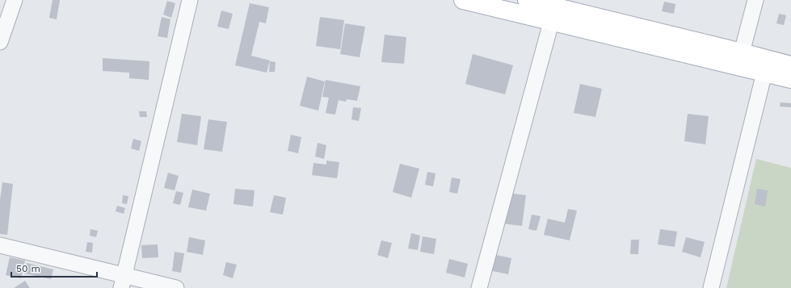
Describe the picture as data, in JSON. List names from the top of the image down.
{
  "scale_bar": "50 m"
}
